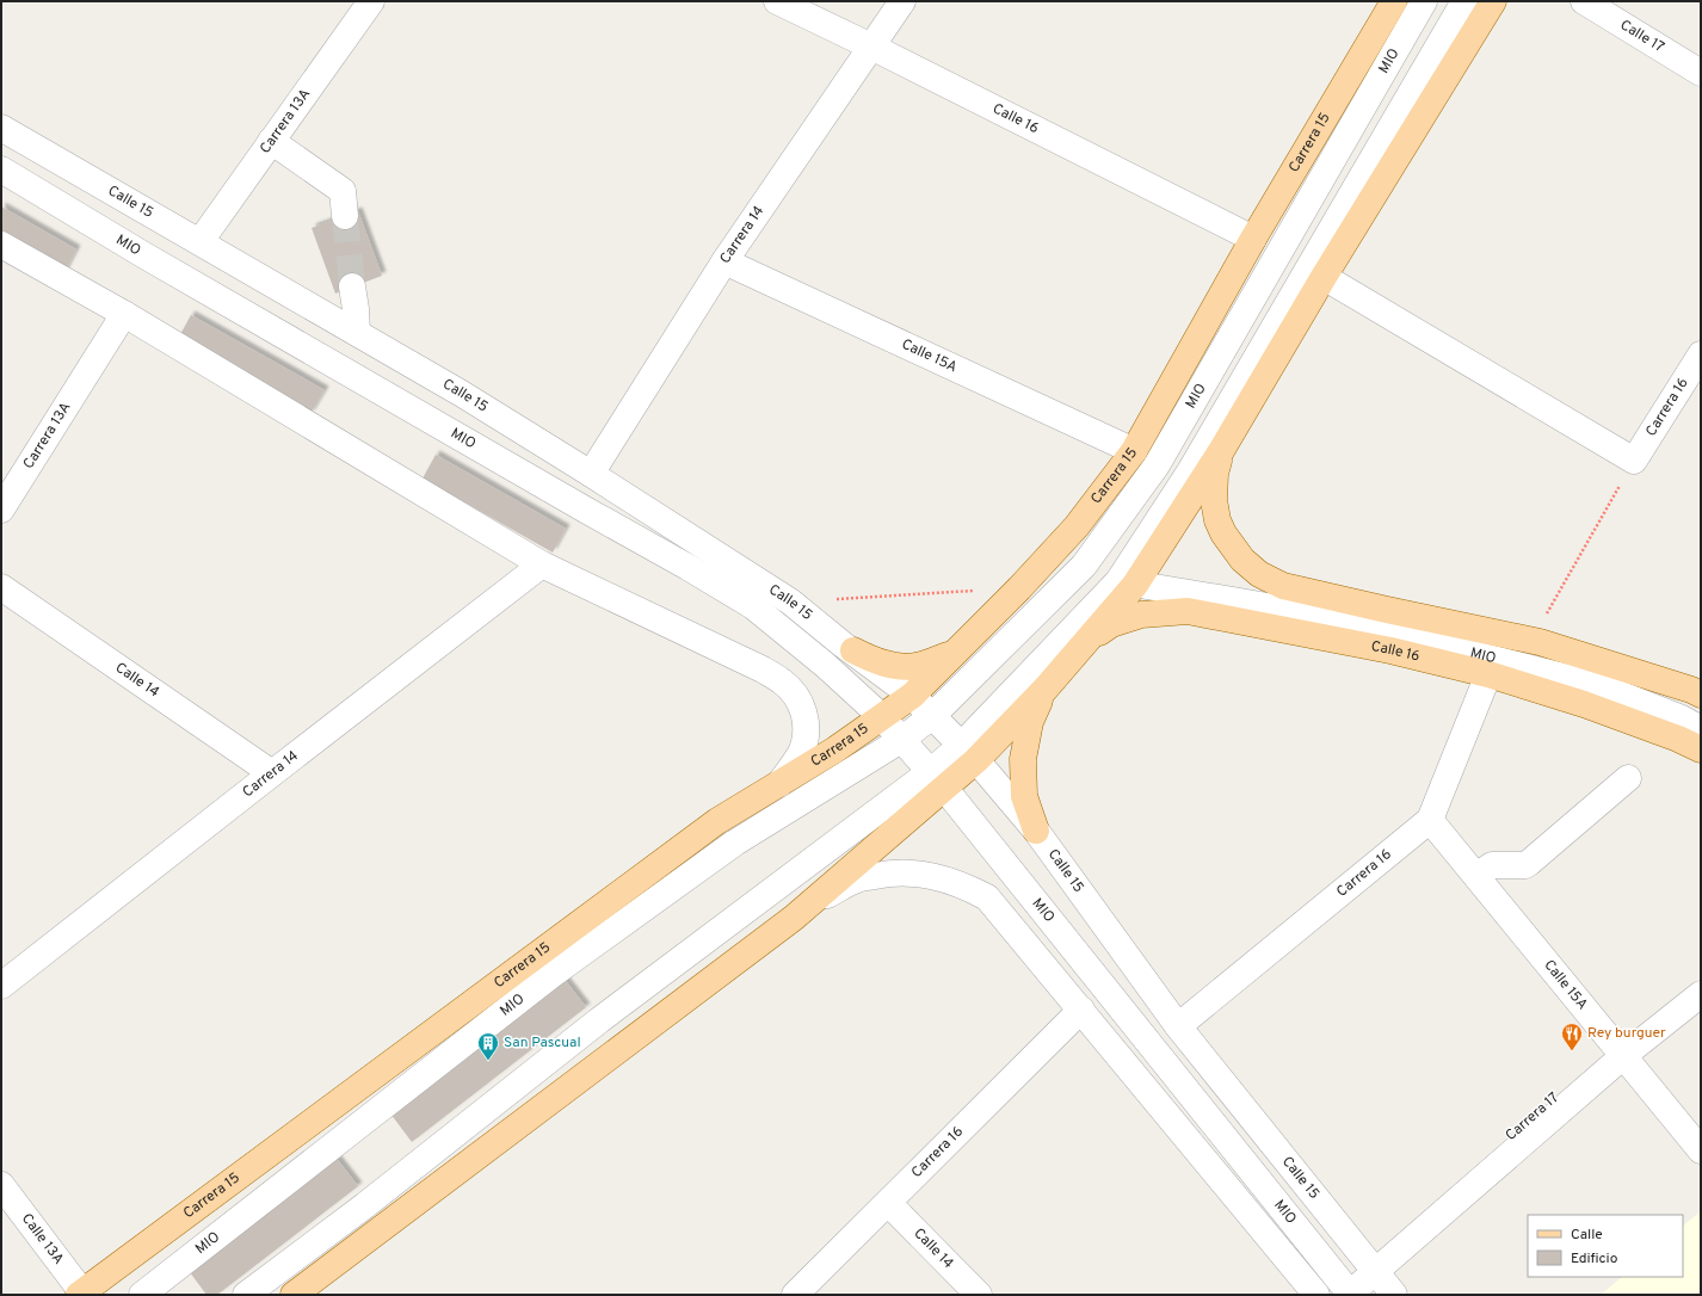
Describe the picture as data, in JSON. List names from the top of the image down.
{
  "streets": {
    "main road": ["Calle 16", "Carrera 15"],
    "street": [
      "Calle 17",
      "MIO",
      "Carrera 13A",
      "Calle 15",
      "Carrera 14",
      "Calle 15A",
      "Carrera 16",
      "Calle 14",
      "Carrera 17",
      "Calle 13A"
    ]
  },
  "crossings": [
    ["MIO", "Carrera 15"],
    ["MIO", "Calle 15"],
    ["MIO", "Carrera 17"],
    ["Calle 16", "Carrera 15"],
    ["Calle 16", "Carrera 14"],
    ["Calle 16", "Carrera 16"],
    ["Carrera 13A", "Calle 15"],
    ["Carrera 15", "Calle 15"],
    ["Carrera 15", "Calle 15A"],
    ["Carrera 15", "Calle 13A"],
    ["Calle 15", "Carrera 14"],
    ["Calle 15", "Carrera 16"],
    ["Calle 15", "Carrera 17"],
    ["Carrera 14", "Calle 15A"],
    ["Carrera 14", "Calle 14"],
    ["Calle 15A", "Carrera 16"],
    ["Calle 15A", "Carrera 17"],
    ["Carrera 16", "Calle 14"]
  ],
  "places": {
    "restaurant": ["Rey burguer"],
    "building": ["San Pascual"]
  },
  "legend": ["Calle", "Edificio"]
}
